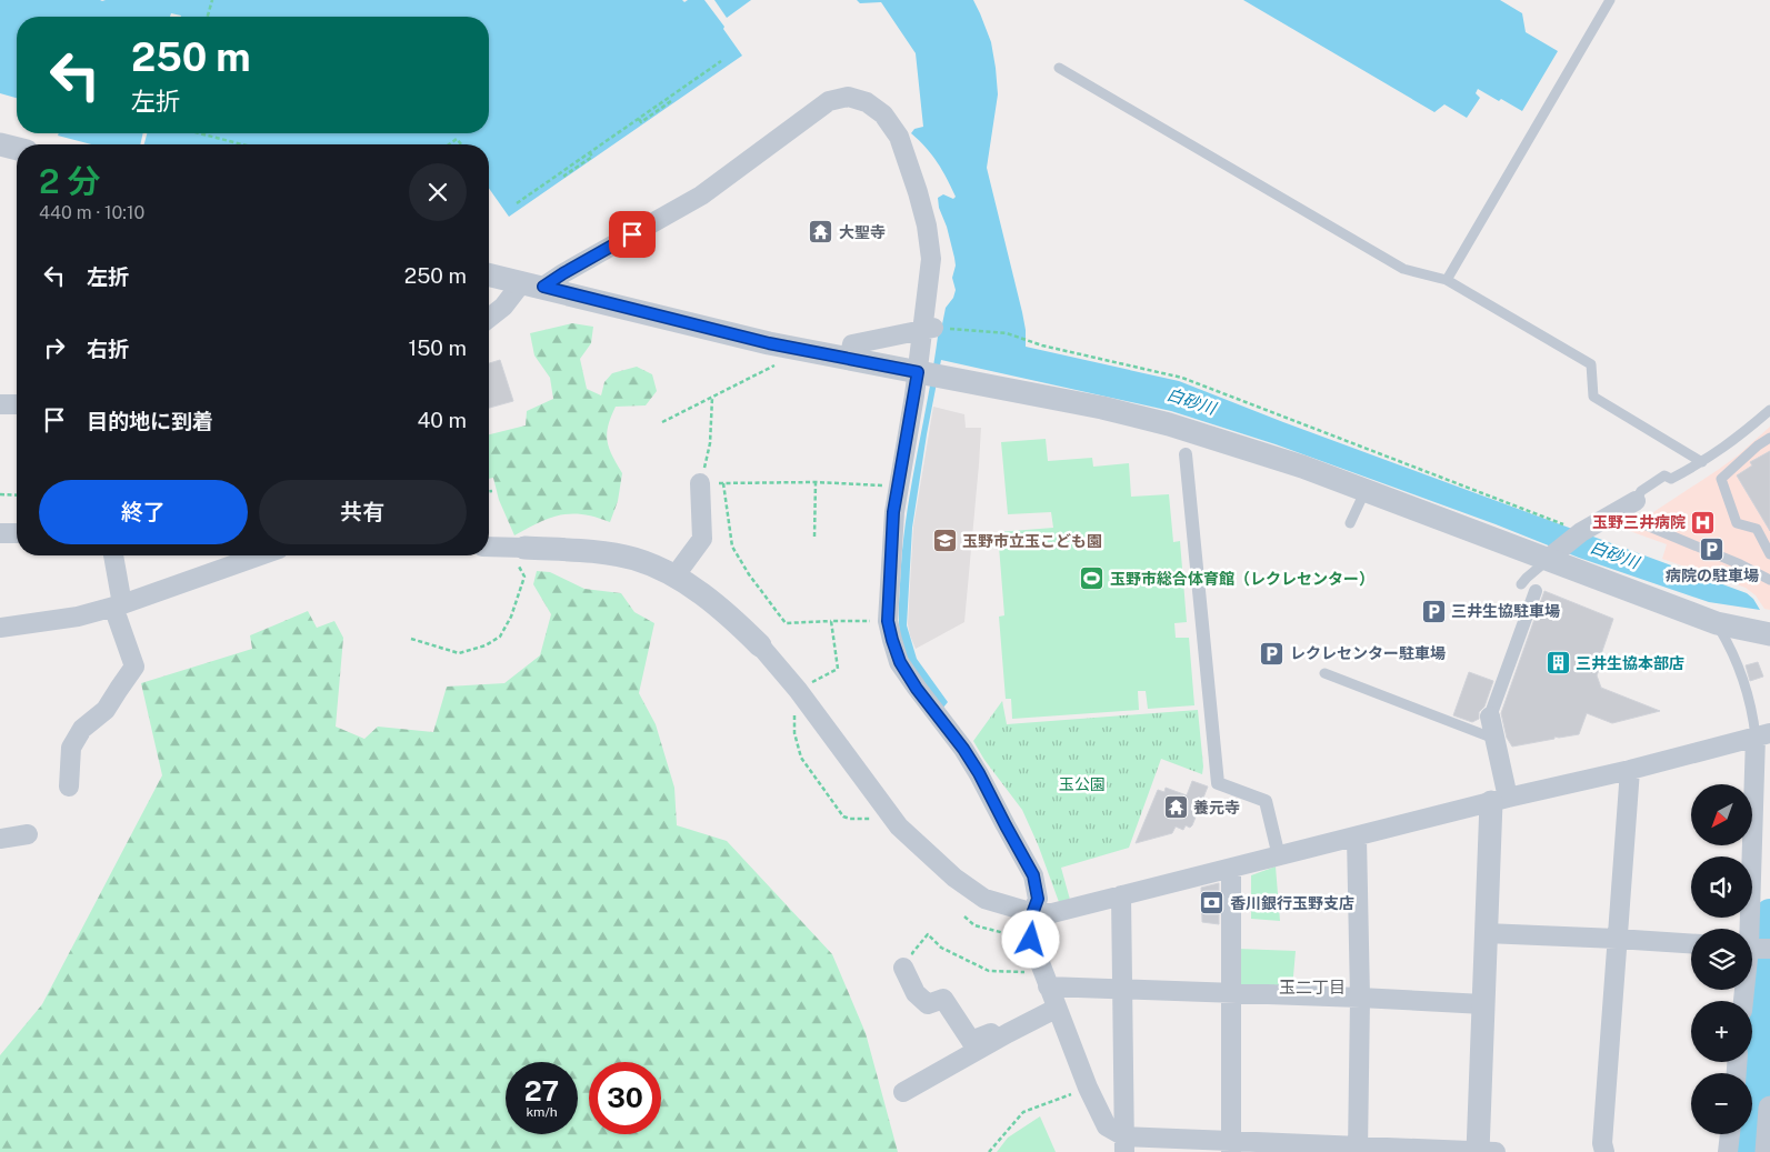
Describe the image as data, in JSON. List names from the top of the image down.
{
  "districts": ["玉二丁目"],
  "water": ["白砂川"],
  "parks": ["玉公園"],
  "places": {
    "temple": ["大聖寺", "養元寺"],
    "hospital": ["玉野三井病院"],
    "school or university": ["玉野市立玉こども園"],
    "parking": ["病院の駐車場", "三井生協駐車場", "レクレセンター駐車場"],
    "sports": ["玉野市総合体育館（レクレセンター）"],
    "building": ["三井生協本部店"],
    "bank": ["香川銀行玉野支店"]
  },
  "north": "bottom left",
  "page": {
    "turn": ["250 m", "左折"],
    "heading": ["2 分", "440 m · 10:10"],
    "list": [
      {
        "name": "左折",
        "value": "250 m"
      },
      {
        "name": "右折",
        "value": "150 m"
      },
      {
        "name": "目的地に到着",
        "value": "40 m"
      }
    ],
    "buttons": ["終了", "共有"],
    "map_buttons": ["+", "−"],
    "speed": "27 km/h",
    "limit": "30"
  }
}
